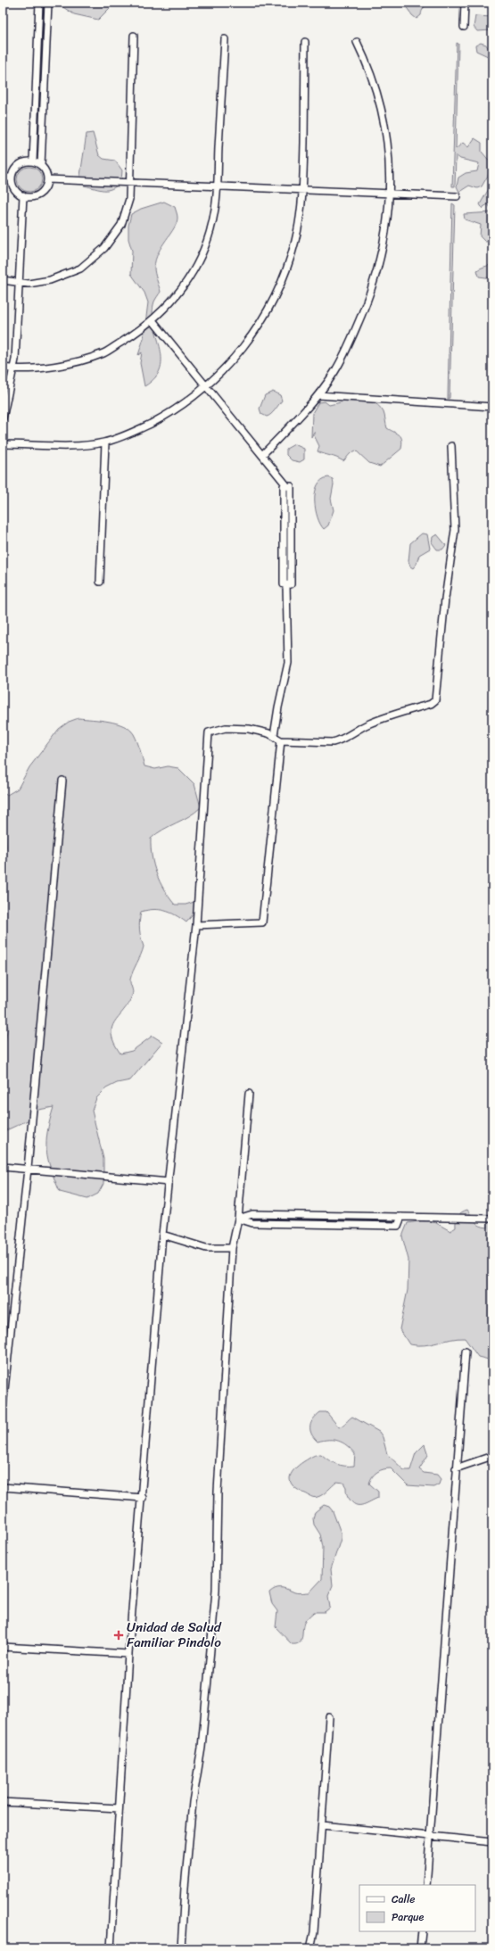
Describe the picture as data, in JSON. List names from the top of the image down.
{
  "places": {
    "health": ["Unidad de Salud Familiar Pindolo"]
  },
  "legend": ["Calle", "Parque"]
}
